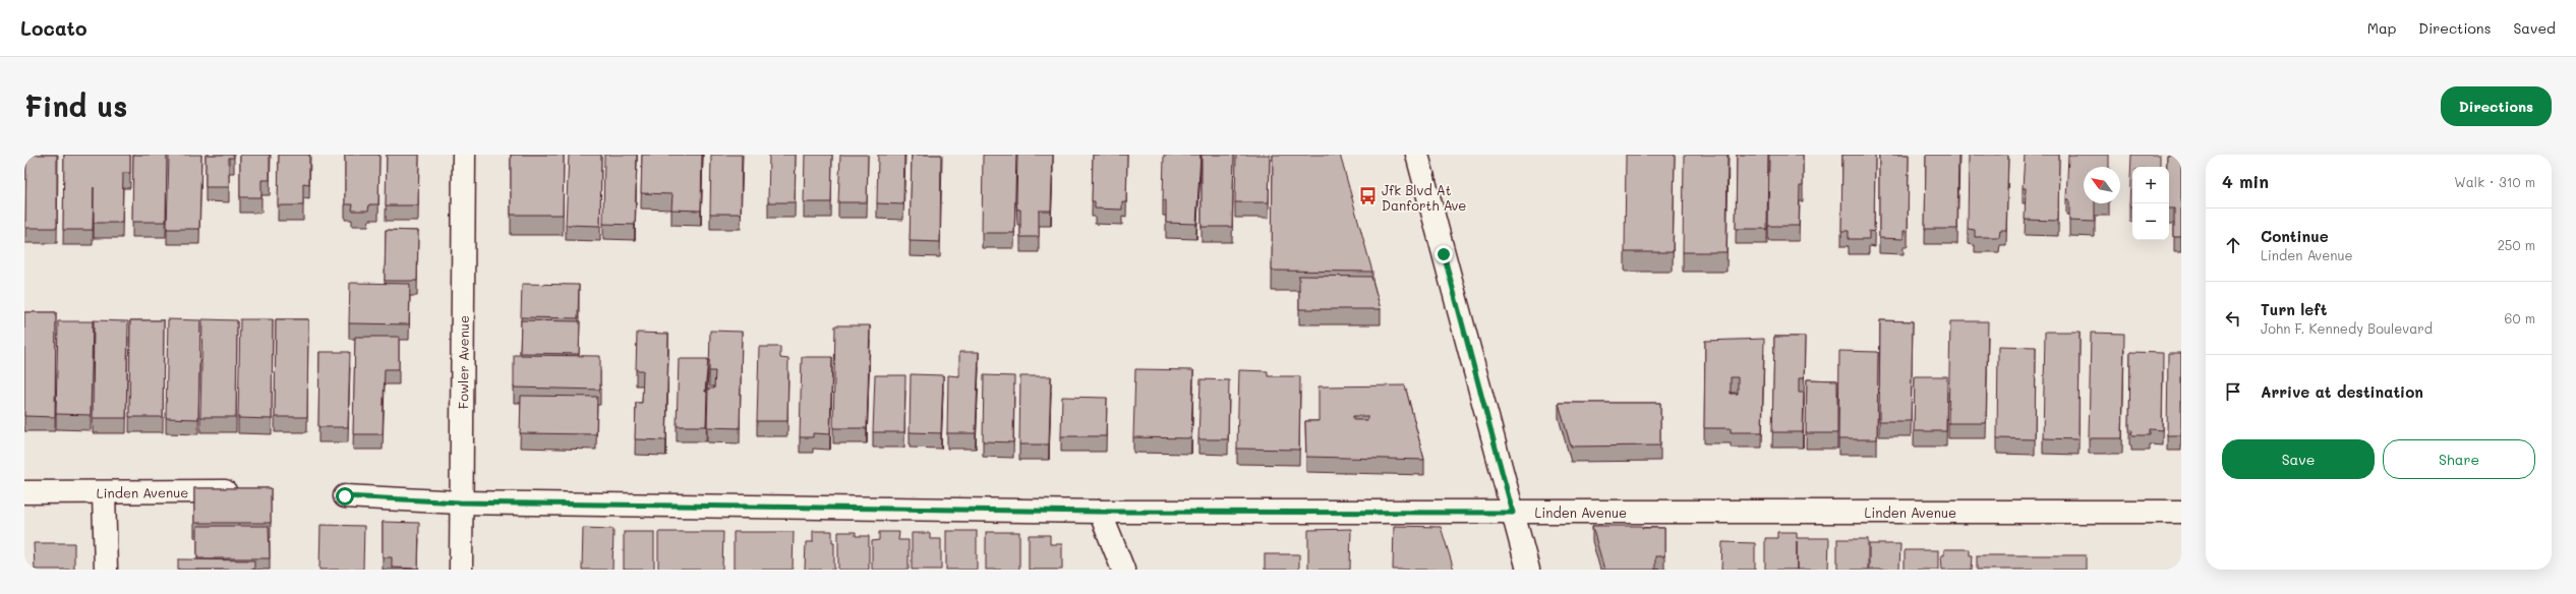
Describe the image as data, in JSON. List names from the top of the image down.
{
  "streets": {
    "street": ["Fowler Avenue", "Linden Avenue"]
  },
  "crossings": [
    ["Fowler Avenue", "Linden Avenue"]
  ],
  "places": {
    "bus stop": ["Jfk Blvd At Danforth Ave"]
  },
  "north": "top left",
  "page": {
    "header": "Locato",
    "nav": ["Map", "Directions", "Saved"],
    "buttons": [
      "Directions",
      ["Save", "Share"]
    ],
    "title": "Find us",
    "heading": ["4 min", "Walk · 310 m"],
    "map_buttons": ["+", "−"],
    "list": [
      ["Continue", "Linden Avenue", "250 m"],
      ["Turn left", "John F. Kennedy Boulevard", "60 m"],
      "Arrive at destination"
    ]
  }
}
